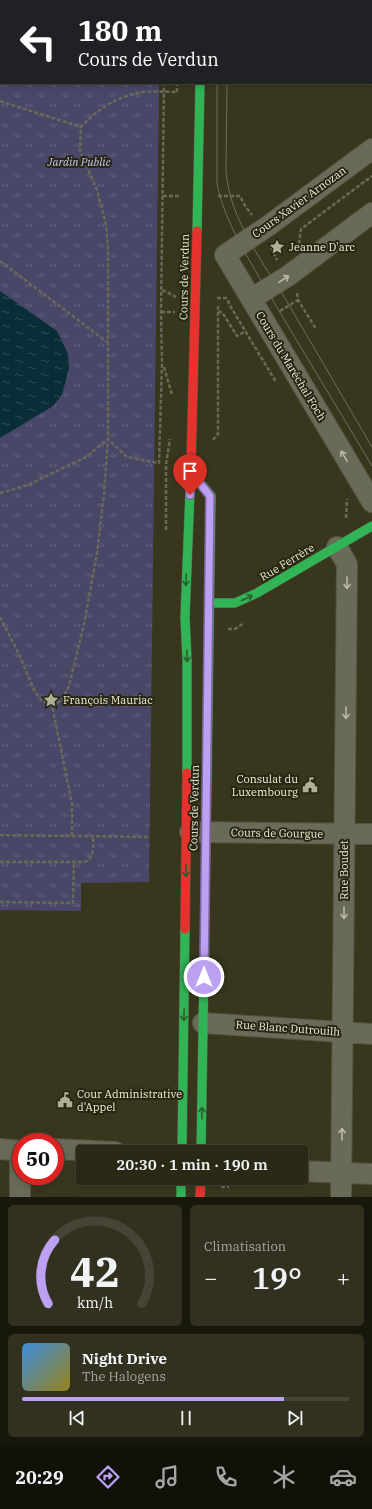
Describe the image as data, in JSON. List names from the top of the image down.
{
  "streets": {
    "main road": ["Cours de Verdun", "Rue Ferrère"],
    "street": [
      "Cours Xavier Arnozan",
      "Cours du Maréchal Foch",
      "Cours de Gourgue",
      "Rue Boudet",
      "Rue Blanc Dutrouilh"
    ]
  },
  "crossings": [
    ["Cours Xavier Arnozan", "Cours du Maréchal Foch"],
    ["Cours de Verdun", "Rue Ferrère"],
    ["Cours de Verdun", "Cours de Gourgue"],
    ["Cours de Verdun", "Rue Blanc Dutrouilh"],
    ["Rue Ferrère", "Rue Boudet"],
    ["Cours de Gourgue", "Rue Boudet"],
    ["Rue Boudet", "Rue Blanc Dutrouilh"]
  ],
  "one_way": ["Cours du Maréchal Foch", "Rue Ferrère"],
  "parks": ["Jardin Public"],
  "places": {
    "place": ["Jeanne D'arc", "François Mauriac"],
    "public building": ["Consulat du Luxembourg", "Cour Administrative d'Appel"]
  },
  "page": {
    "turn": ["180 m", "Cours de Verdun"],
    "limit": "50",
    "trip": "20:30 · 1 min · 190 m",
    "tile": "Climatisation",
    "heat": ["−", "19°", "+"],
    "song": ["Night Drive", "The Halogens"],
    "tabs": "20:29",
    "gauge": ["42", "km/h"]
  }
}
